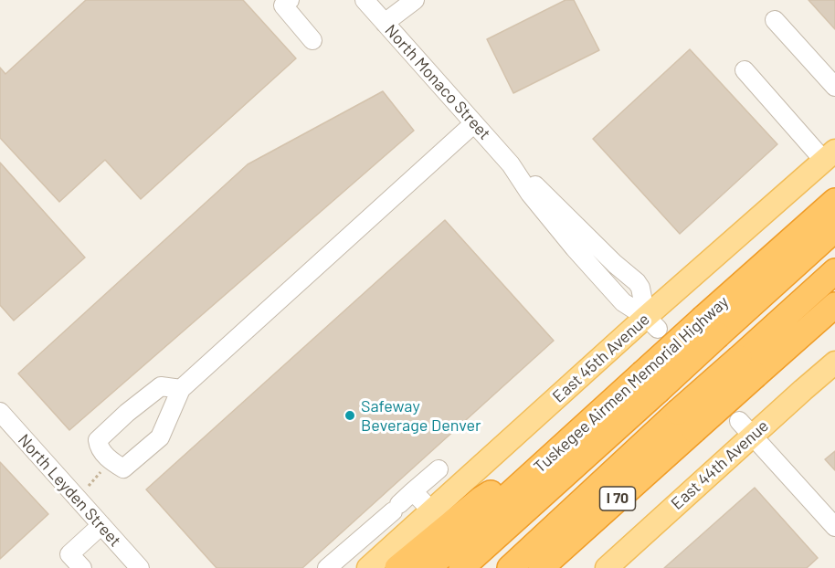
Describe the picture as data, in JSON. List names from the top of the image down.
{
  "streets": {
    "highway": ["Tuskegee Airmen Memorial Highway", "I 70"],
    "main road": ["East 45th Avenue", "East 44th Avenue"],
    "street": ["North Monaco Street", "North Leyden Street"]
  },
  "crossings": [
    ["North Monaco Street", "East 45th Avenue"]
  ],
  "places": ["Safeway Beverage Denver"]
}
